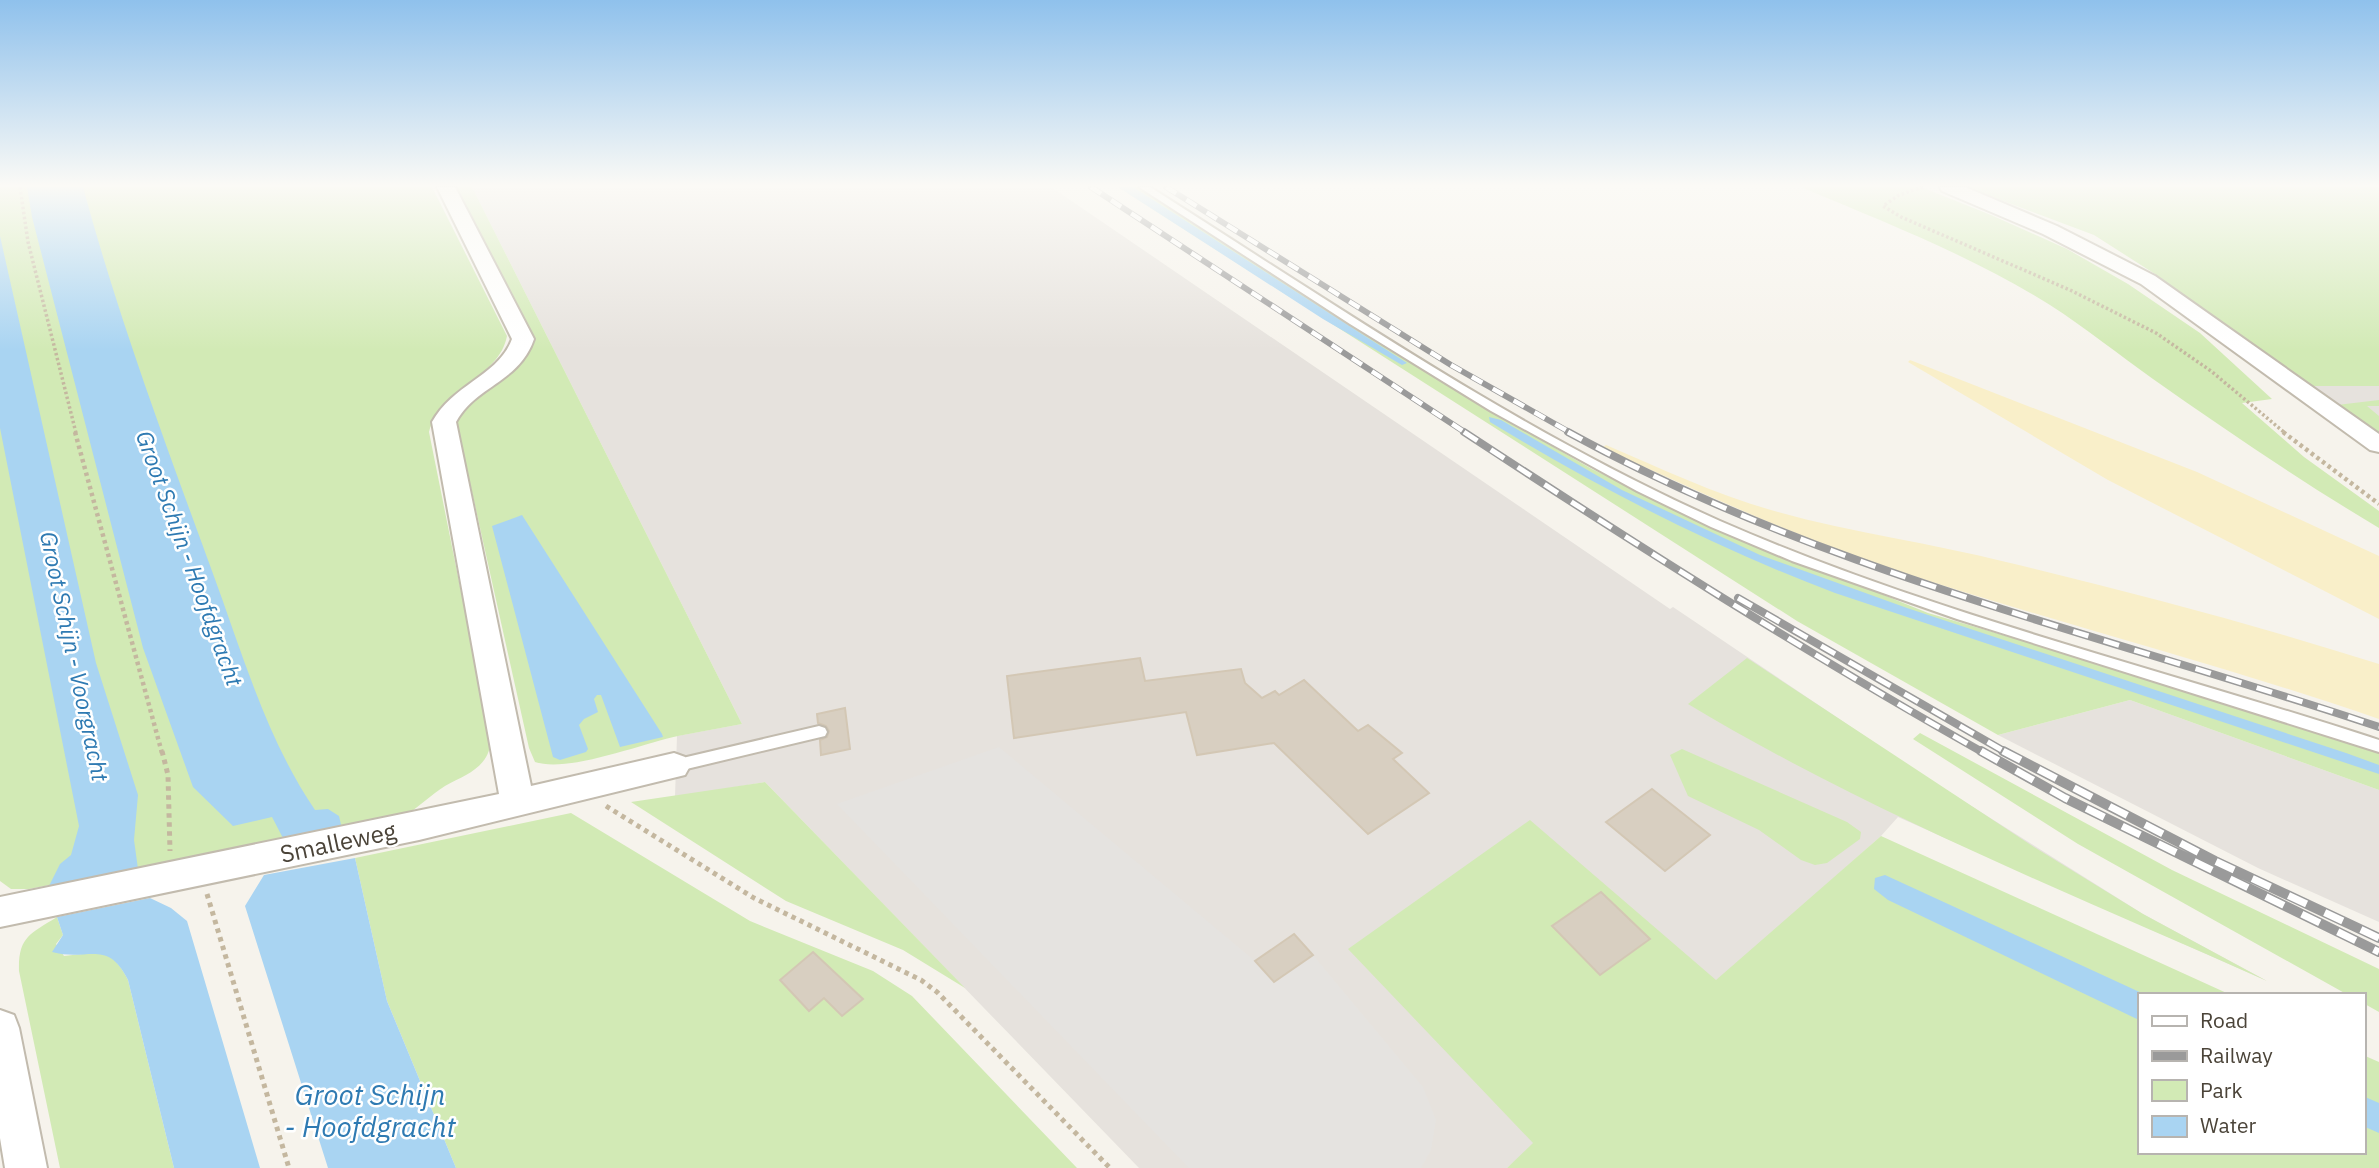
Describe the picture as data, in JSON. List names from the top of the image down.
{
  "streets": {
    "street": ["Smalleweg"]
  },
  "water": ["Groot Schijn - Hoofdgracht", "Groot Schijn - Voorgracht"],
  "legend": [
    "Road",
    "Railway",
    "Park",
    "Water"
  ]
}
